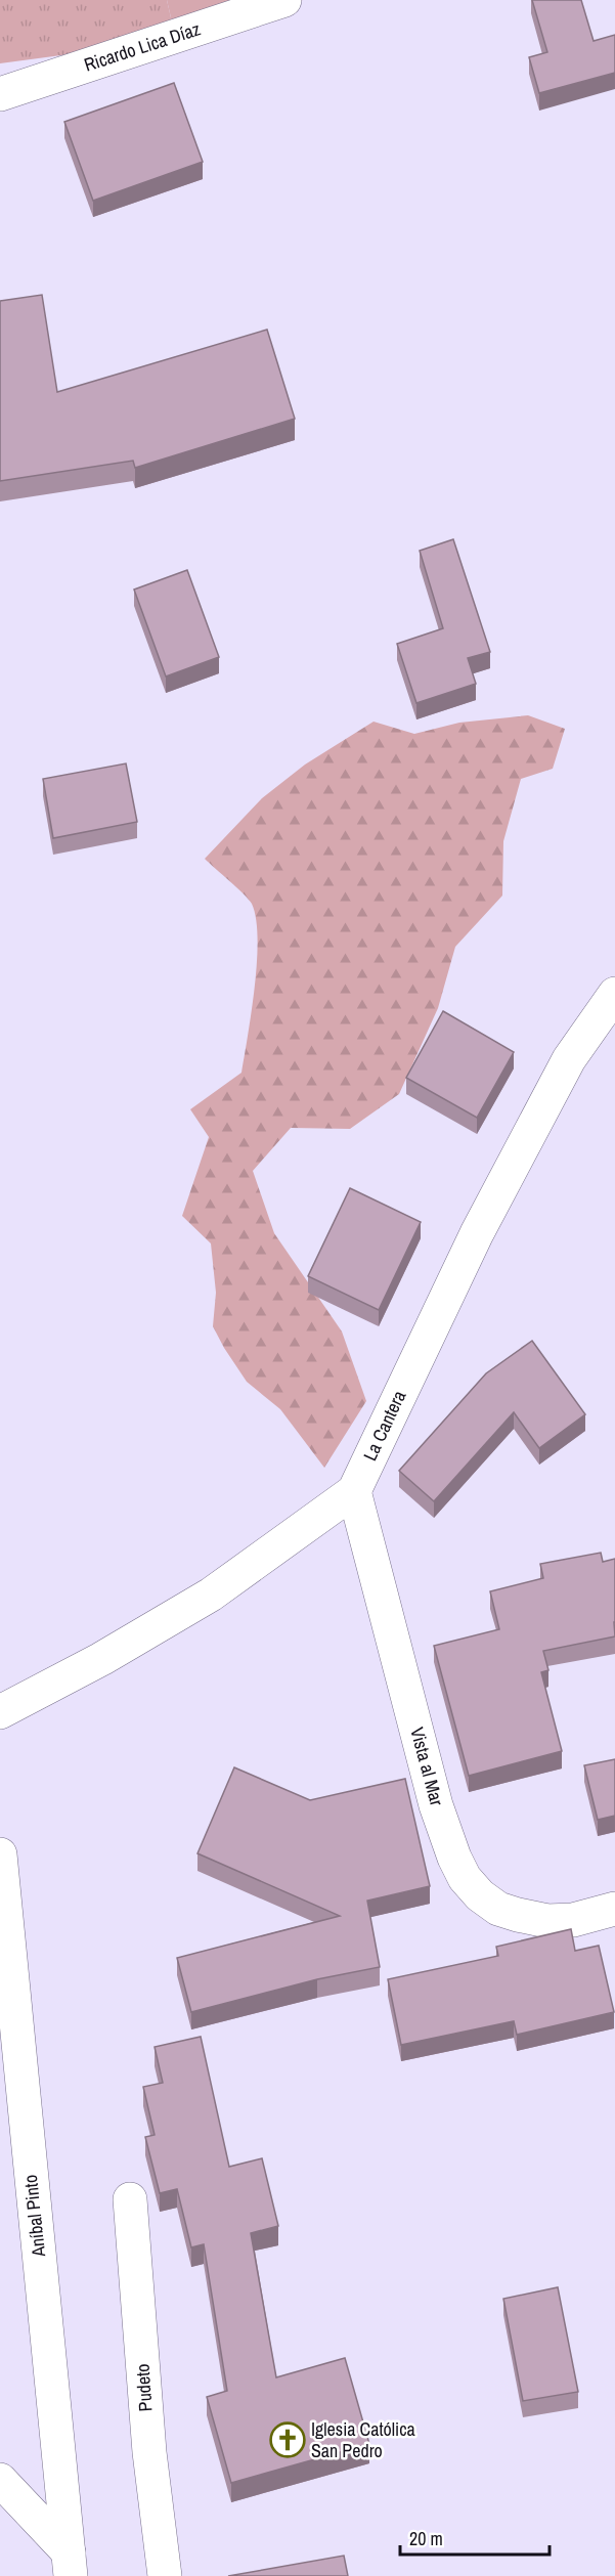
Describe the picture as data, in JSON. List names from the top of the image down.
{
  "streets": {
    "street": [
      "Ricardo Lica Díaz",
      "La Cantera",
      "Vista al Mar",
      "Aníbal Pinto",
      "Pudeto"
    ]
  },
  "crossings": [
    ["La Cantera", "Vista al Mar"]
  ],
  "places": {
    "church": ["Iglesia Católica San Pedro"]
  },
  "scale_bar": "20 m"
}
